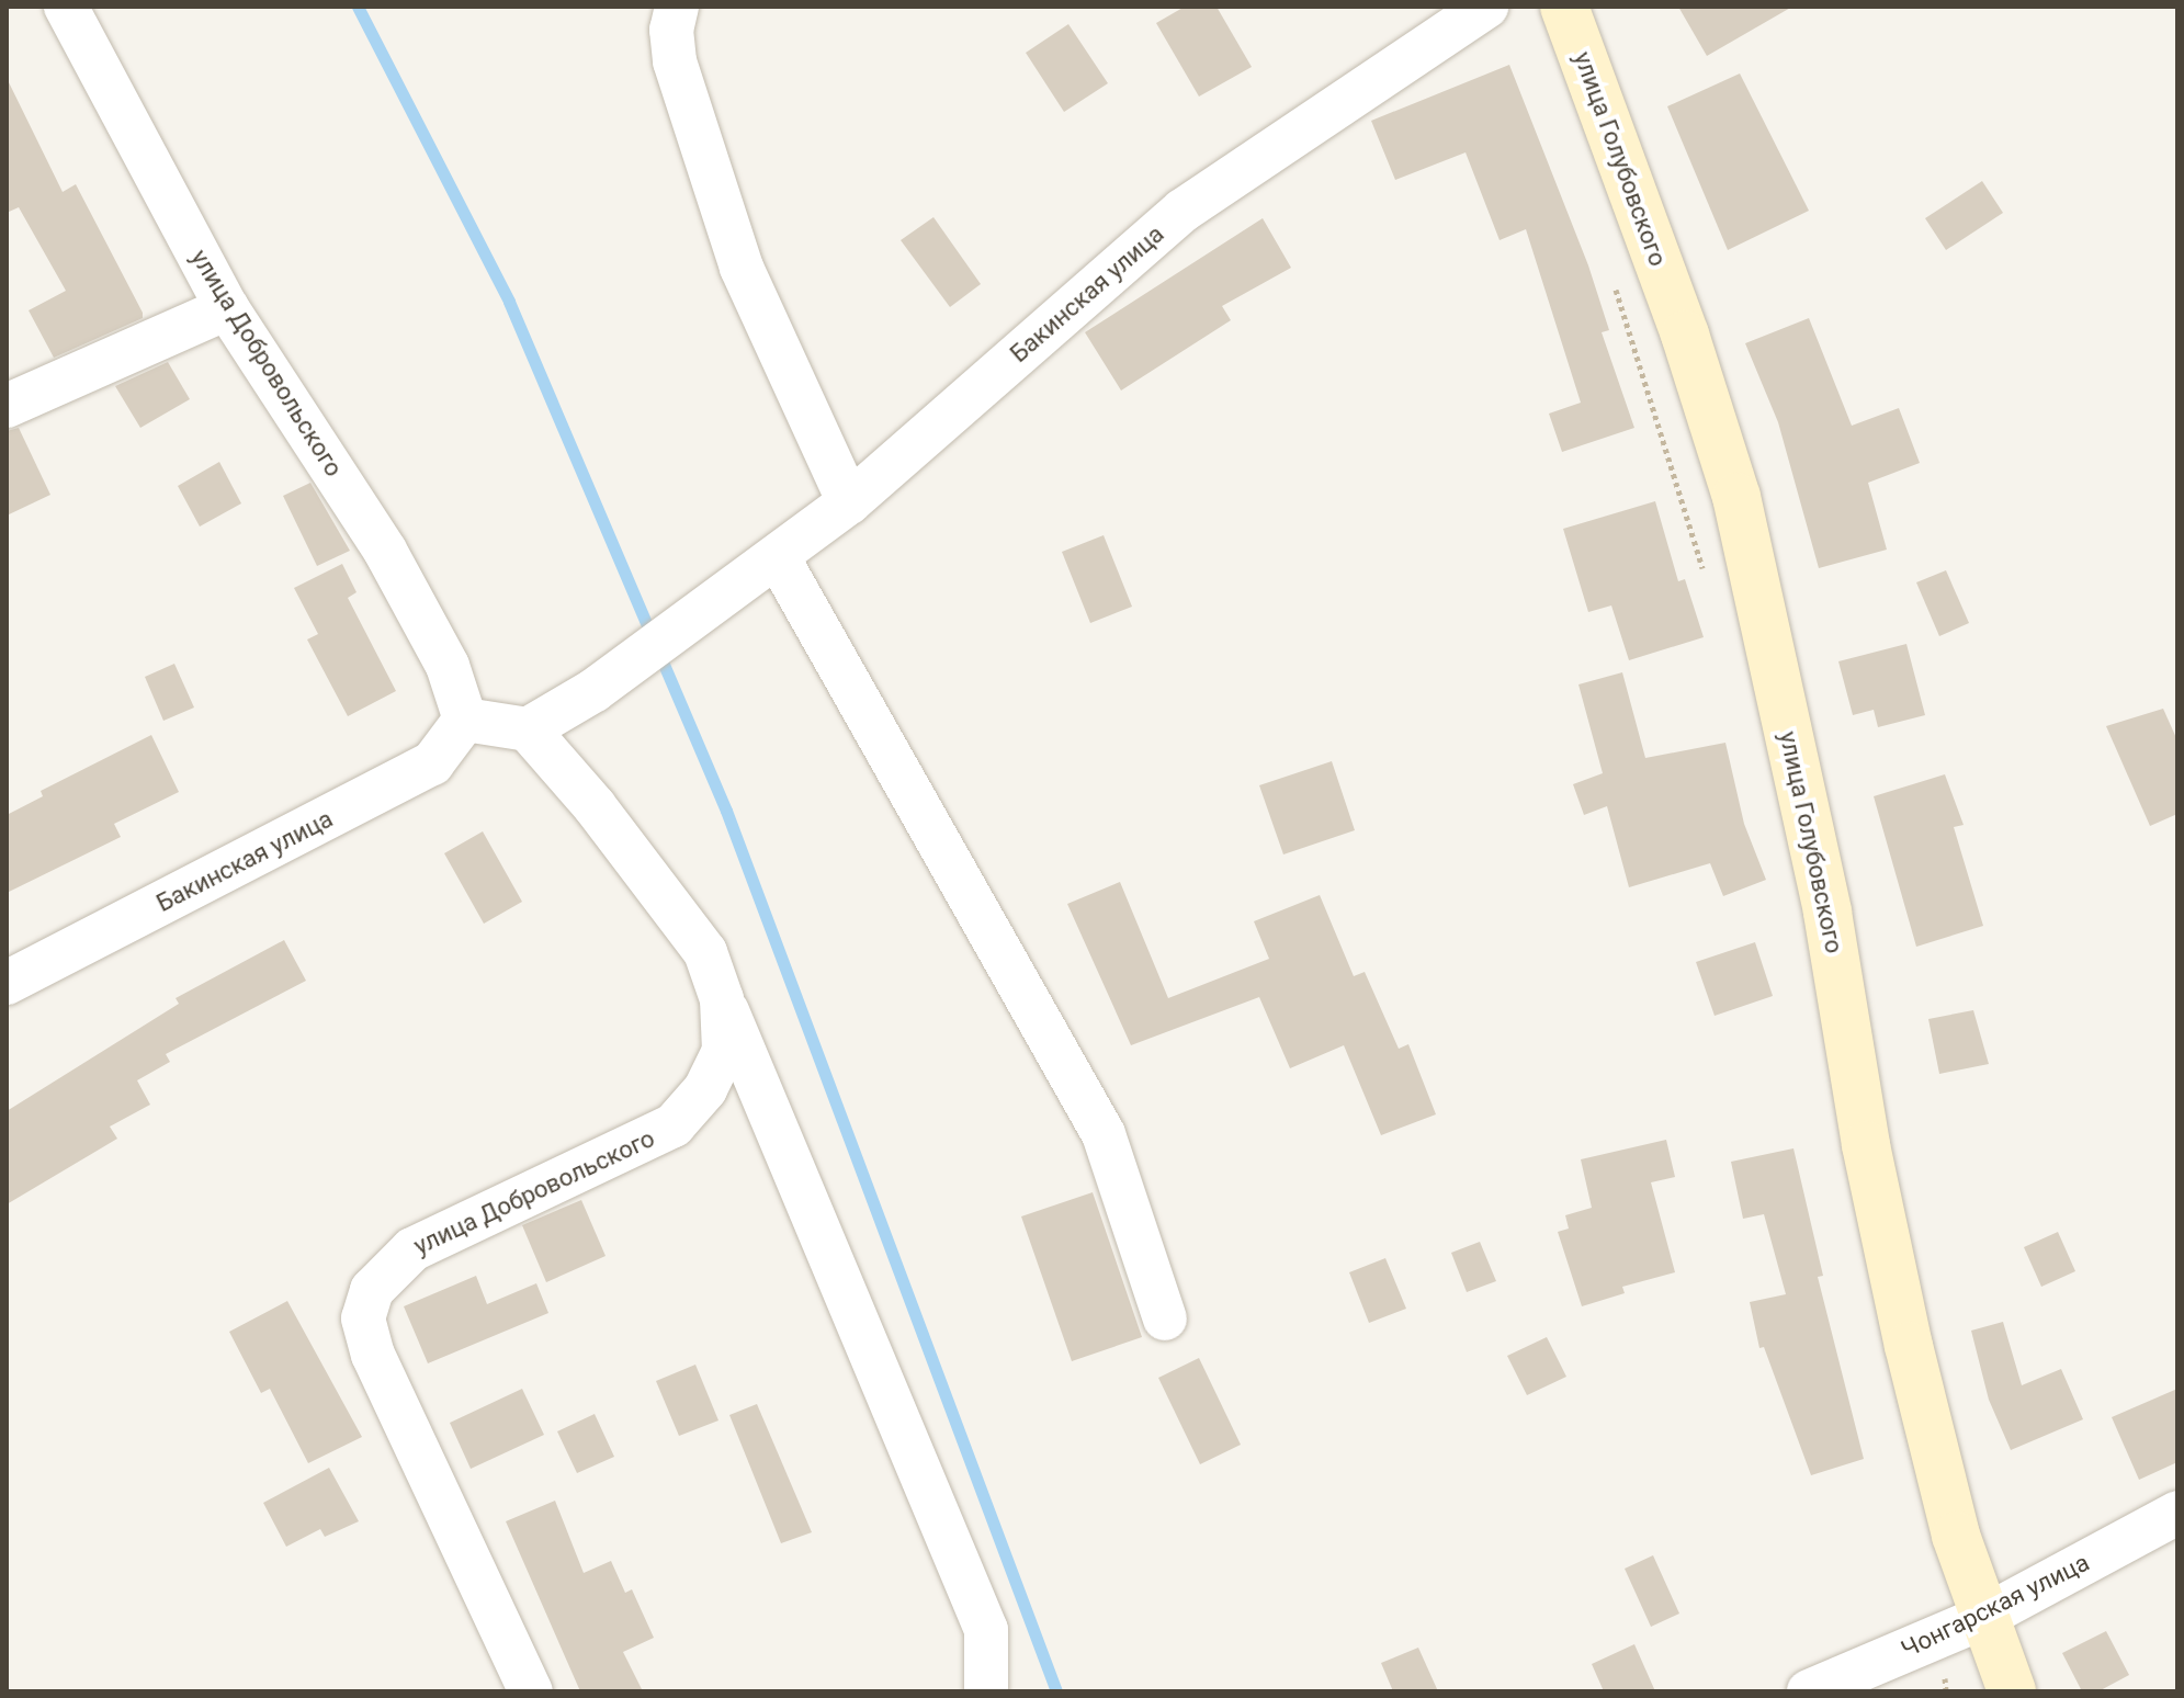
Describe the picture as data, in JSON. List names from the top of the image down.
{
  "streets": {
    "street": [
      "улица Голубовского",
      "Бакинская улица",
      "улица Добровольского",
      "Чонгарская улица"
    ]
  },
  "crossings": [
    ["улица Голубовского", "Чонгарская улица"],
    ["Бакинская улица", "улица Добровольского"]
  ]
}
